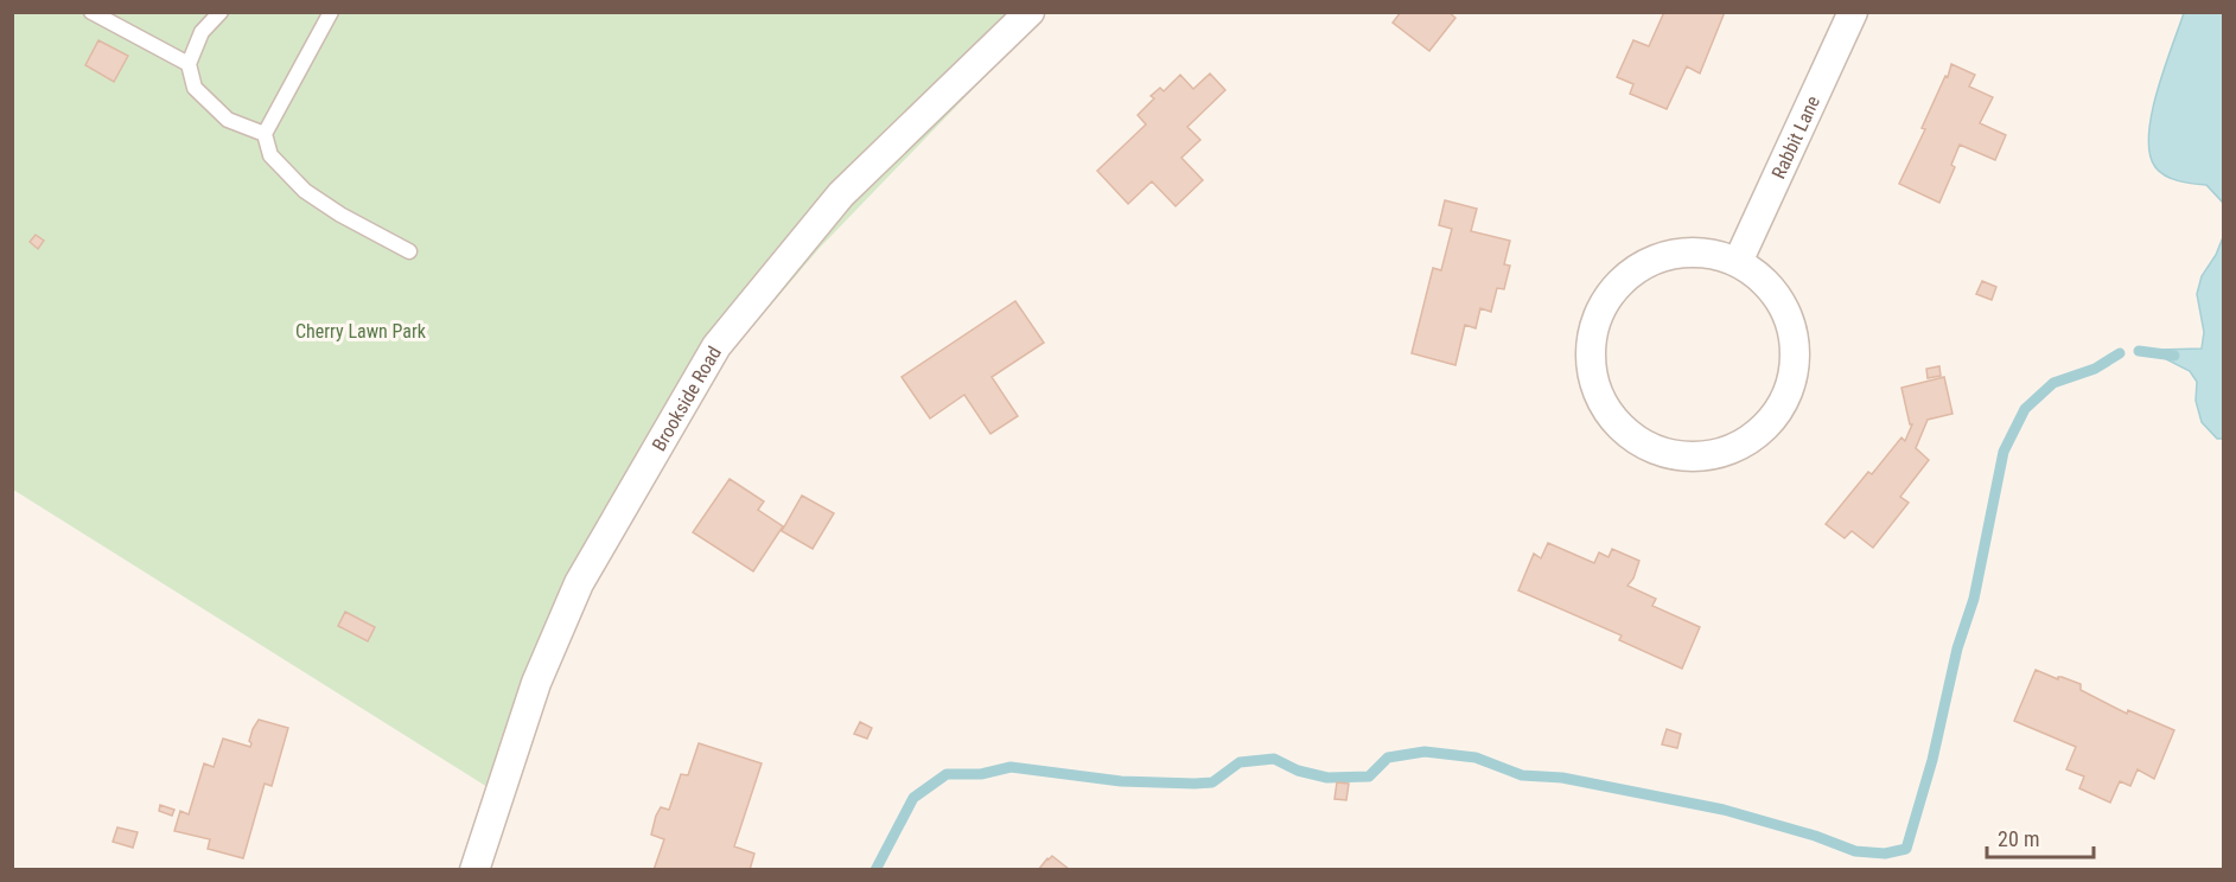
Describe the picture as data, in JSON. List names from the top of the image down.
{
  "streets": {
    "street": ["Rabbit Lane", "Brookside Road"]
  },
  "parks": ["Cherry Lawn Park"],
  "scale_bar": "20 m"
}
